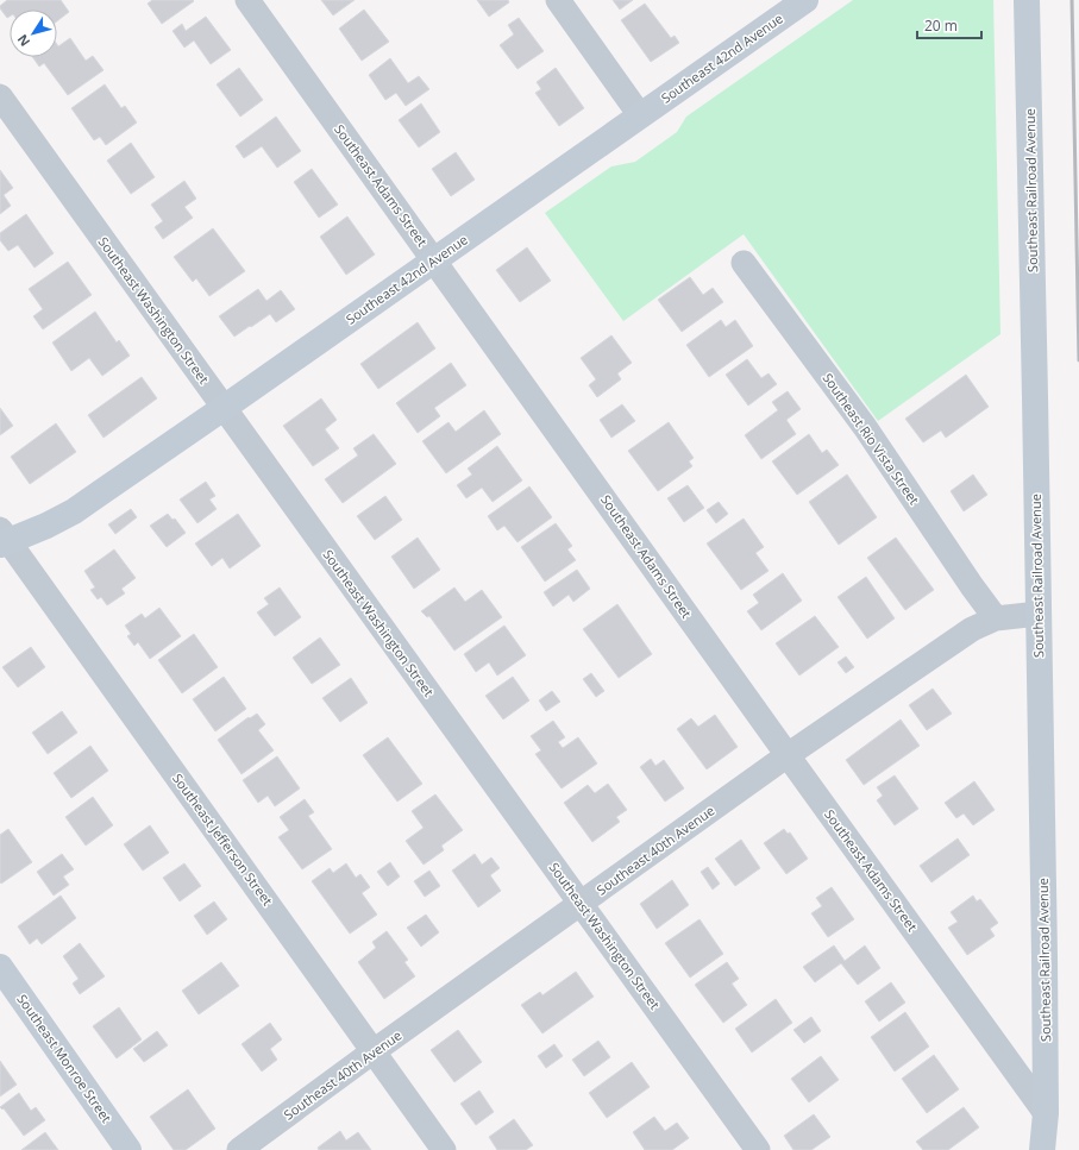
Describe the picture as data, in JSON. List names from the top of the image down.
{
  "streets": {
    "street": [
      "Southeast 42nd Avenue",
      "Southeast Adams Street",
      "Southeast Railroad Avenue",
      "Southeast Washington Street",
      "Southeast Rio Vista Street",
      "Southeast Jefferson Street",
      "Southeast 40th Avenue",
      "Southeast Monroe Street"
    ]
  },
  "crossings": [
    ["Southeast 42nd Avenue", "Southeast Adams Street"],
    ["Southeast 42nd Avenue", "Southeast Washington Street"],
    ["Southeast 42nd Avenue", "Southeast Jefferson Street"],
    ["Southeast Adams Street", "Southeast Railroad Avenue"],
    ["Southeast Adams Street", "Southeast 40th Avenue"],
    ["Southeast Railroad Avenue", "Southeast 40th Avenue"],
    ["Southeast Washington Street", "Southeast 40th Avenue"],
    ["Southeast Rio Vista Street", "Southeast 40th Avenue"],
    ["Southeast Jefferson Street", "Southeast 40th Avenue"]
  ],
  "scale_bar": "20 m",
  "north": "bottom left"
}
